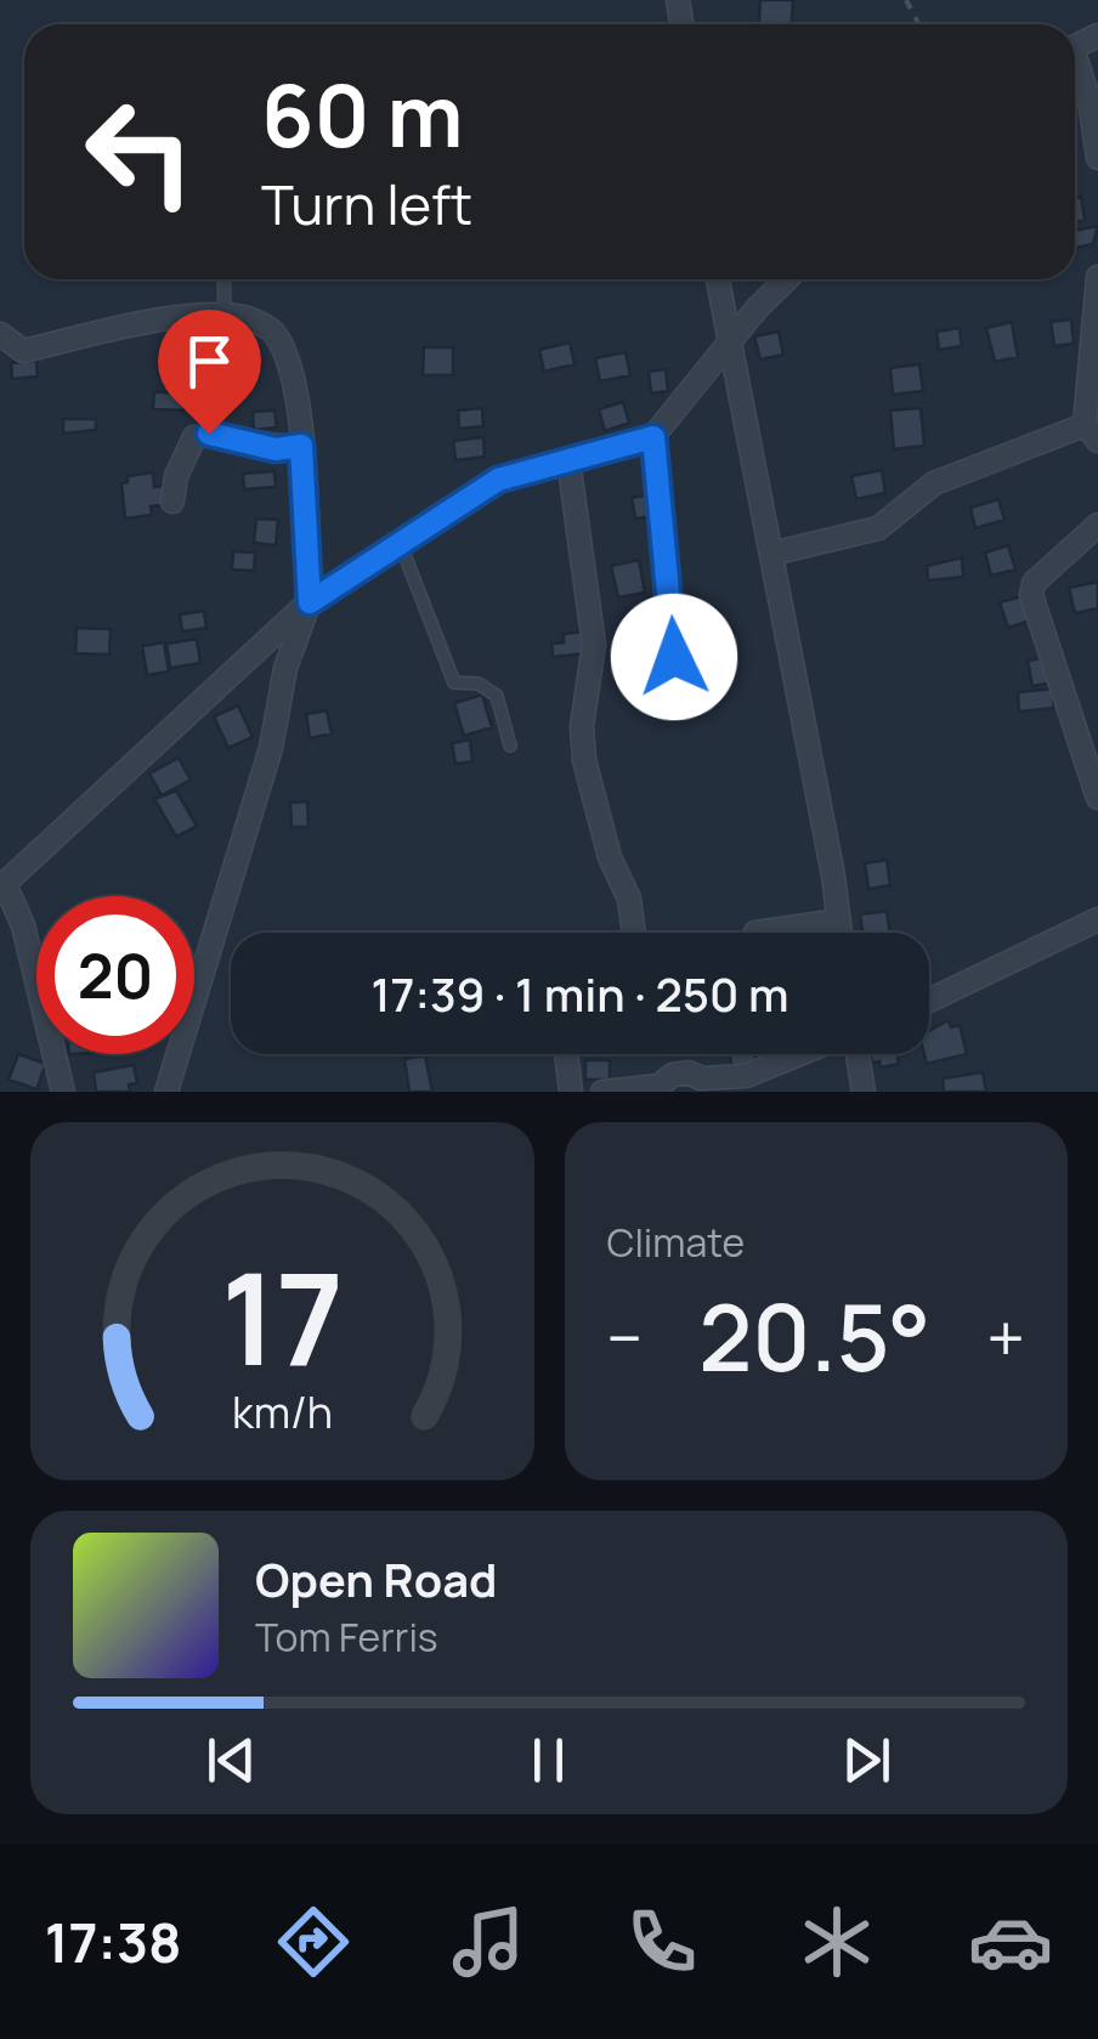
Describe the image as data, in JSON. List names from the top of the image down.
{
  "page": {
    "turn": ["60 m", "Turn left"],
    "limit": "20",
    "trip": "17:39 · 1 min · 250 m",
    "tile": "Climate",
    "heat": ["−", "20.5°", "+"],
    "song": ["Open Road", "Tom Ferris"],
    "tabs": "17:38",
    "gauge": ["17", "km/h"]
  }
}
